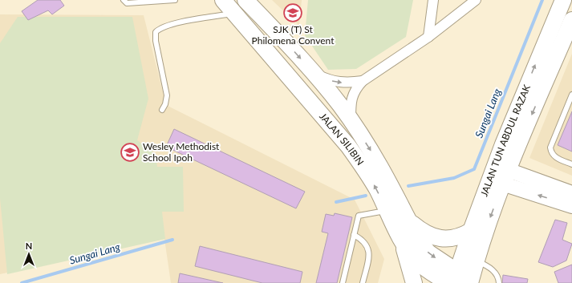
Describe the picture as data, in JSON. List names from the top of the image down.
{
  "streets": {
    "main road": ["JALAN SILIBIN", "JALAN TUN ABDUL RAZAK"]
  },
  "crossings": [
    ["JALAN SILIBIN", "JALAN TUN ABDUL RAZAK"]
  ],
  "water": ["Sungai Lang"],
  "places": {
    "school or university": ["SJK (T) St Philomena Convent", "Wesley Methodist School Ipoh"]
  },
  "north": "top"
}
